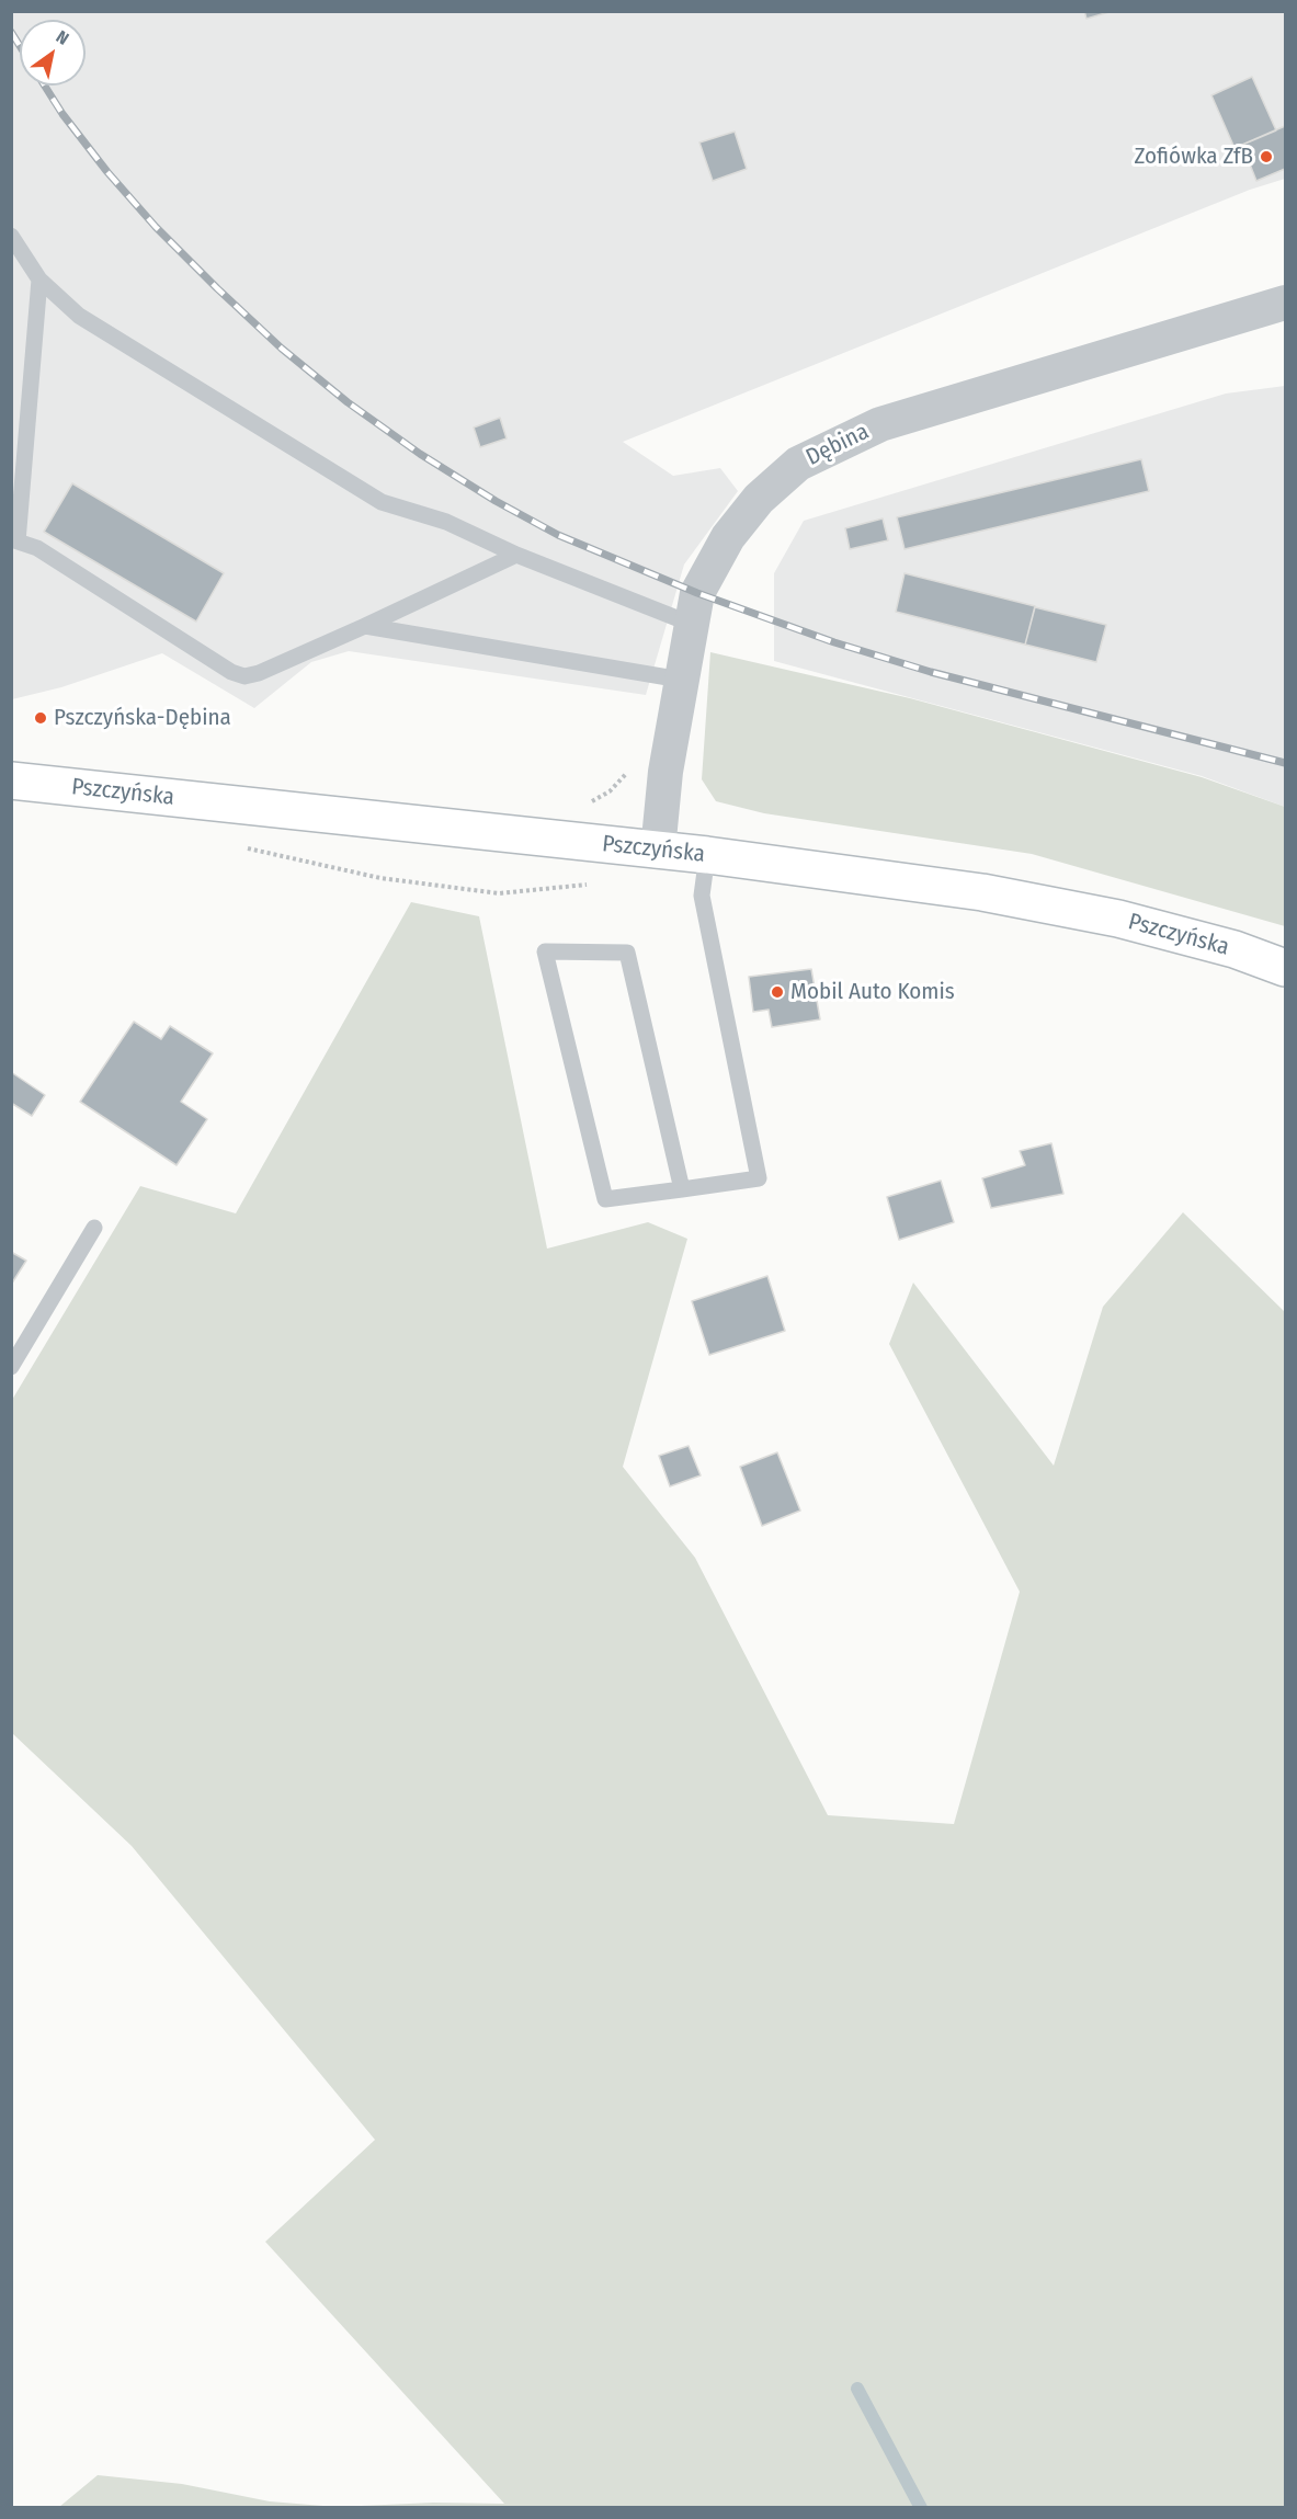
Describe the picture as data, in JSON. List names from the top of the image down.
{
  "streets": {
    "main road": ["Pszczyńska"],
    "street": ["Dębina"]
  },
  "crossings": [
    ["Dębina", "Pszczyńska"]
  ],
  "places": ["Zofiówka ZfB", "Pszczyńska-Dębina", "Mobil Auto Komis"],
  "north": "top right"
}
